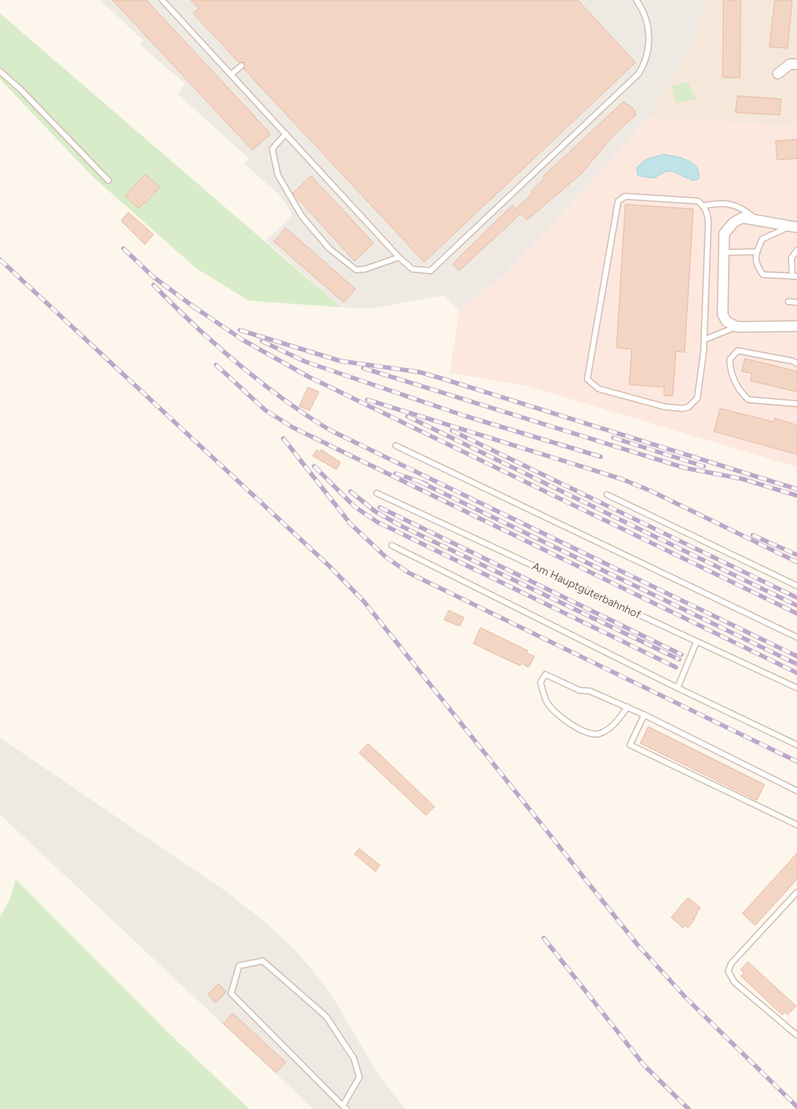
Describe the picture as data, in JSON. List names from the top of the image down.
{
  "streets": {
    "lane": ["Am Hauptgüterbahnhof"]
  }
}
